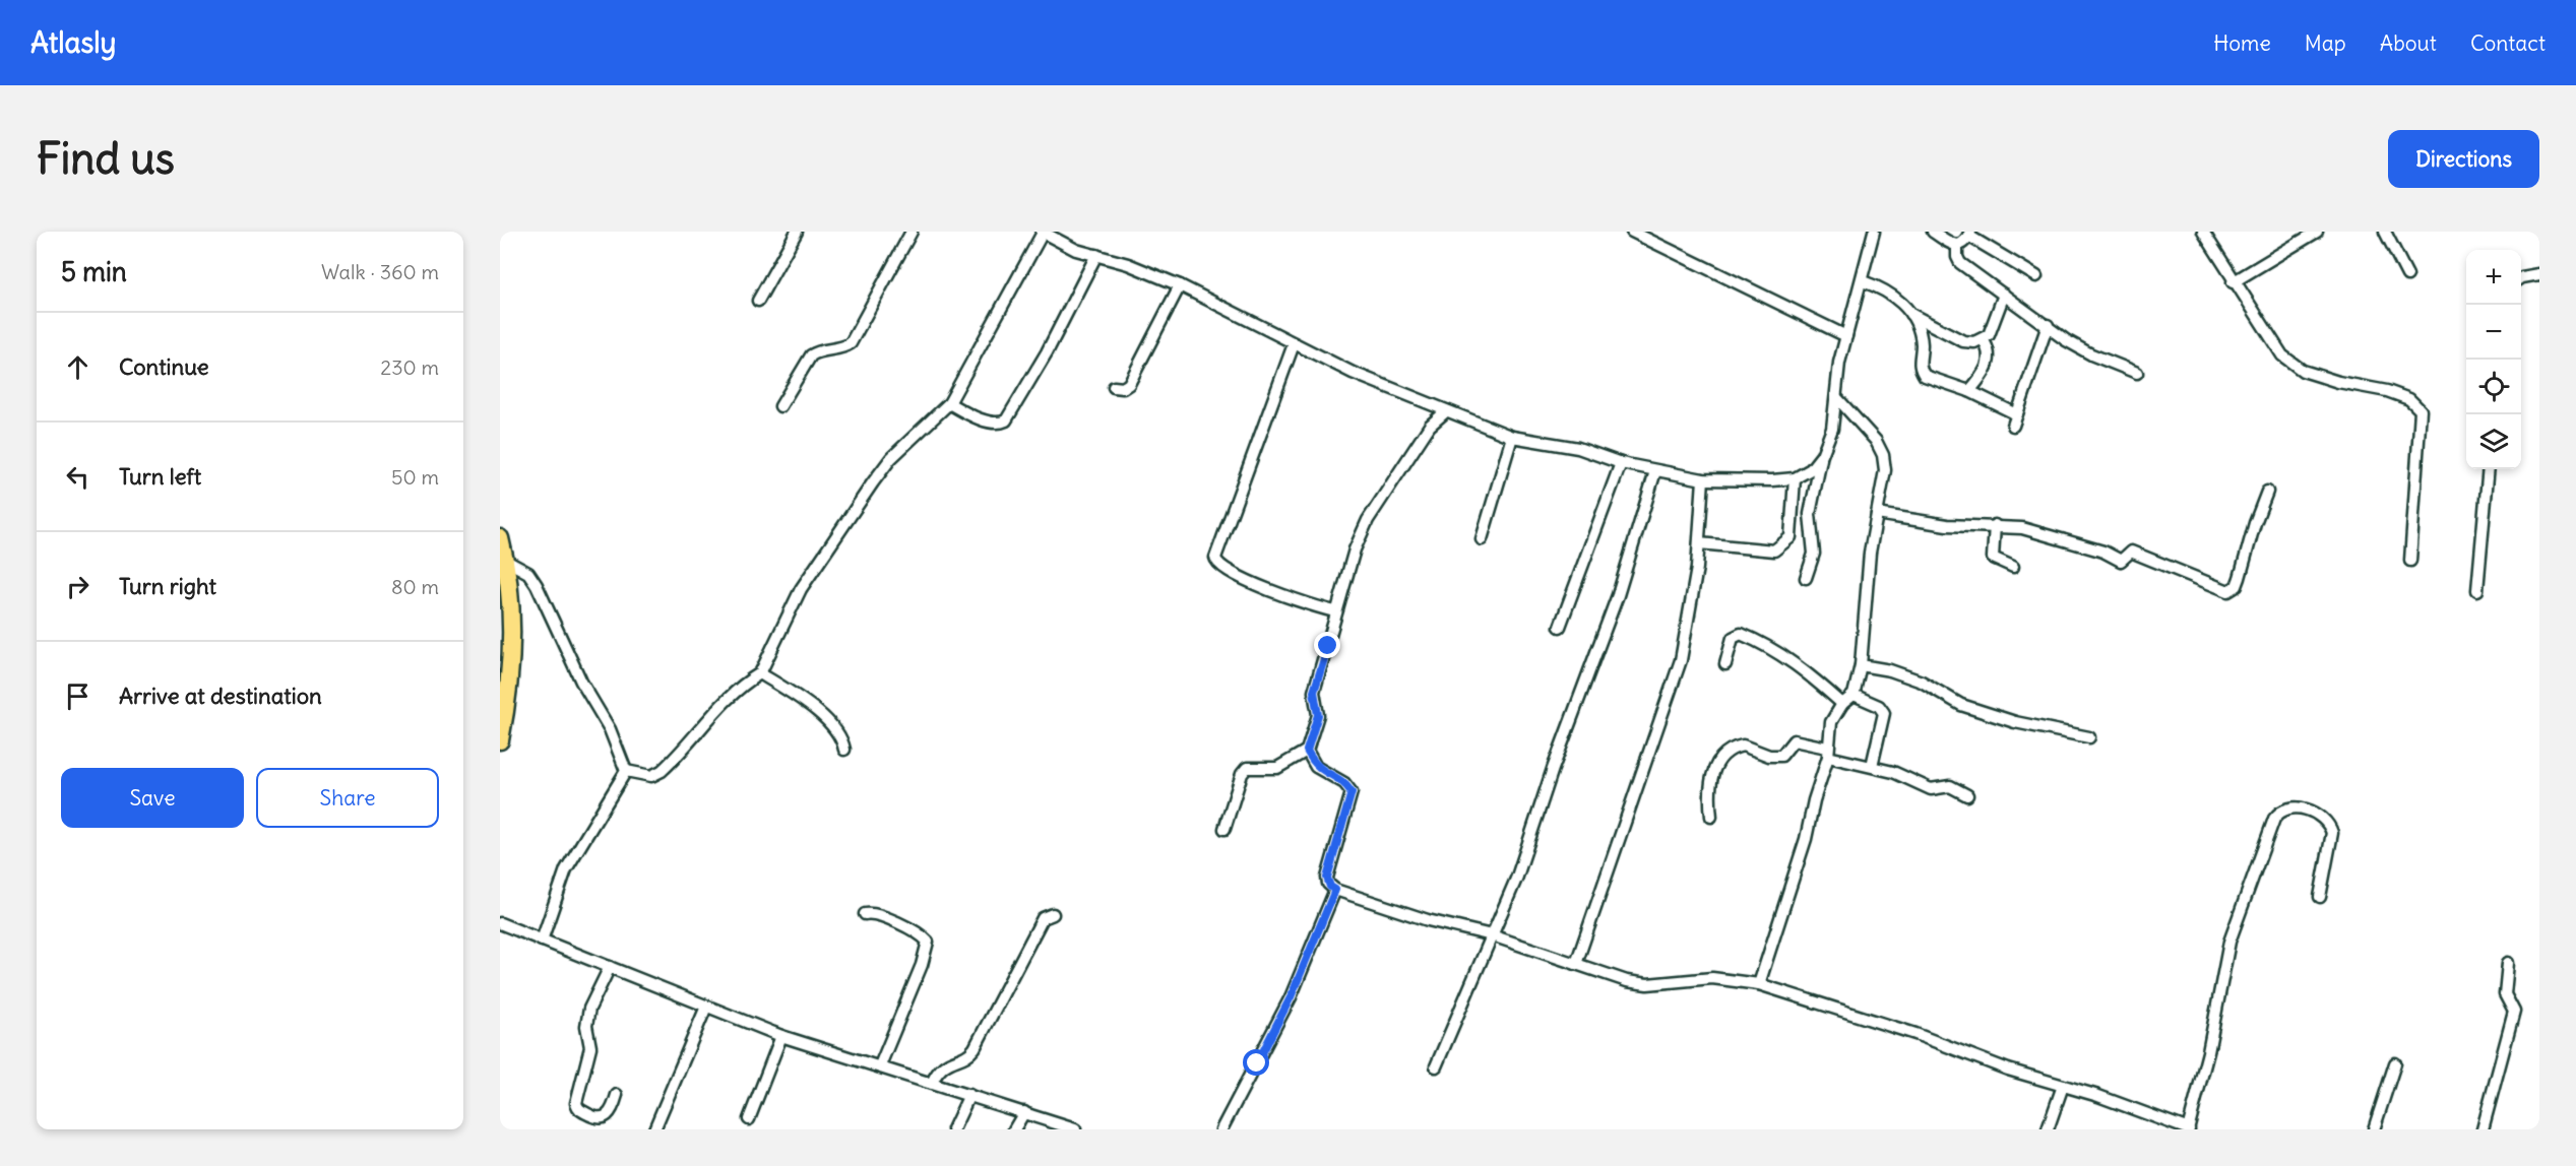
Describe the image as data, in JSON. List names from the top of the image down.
{
  "page": {
    "header": "Atlasly",
    "nav": [
      "Home",
      "Map",
      "About",
      "Contact"
    ],
    "buttons": [
      "Directions",
      ["Save", "Share"]
    ],
    "title": "Find us",
    "heading": ["5 min", "Walk · 360 m"],
    "map_buttons": ["+", "−"],
    "list": [
      ["Continue", "230 m"],
      ["Turn left", "50 m"],
      ["Turn right", "80 m"],
      "Arrive at destination"
    ]
  }
}
